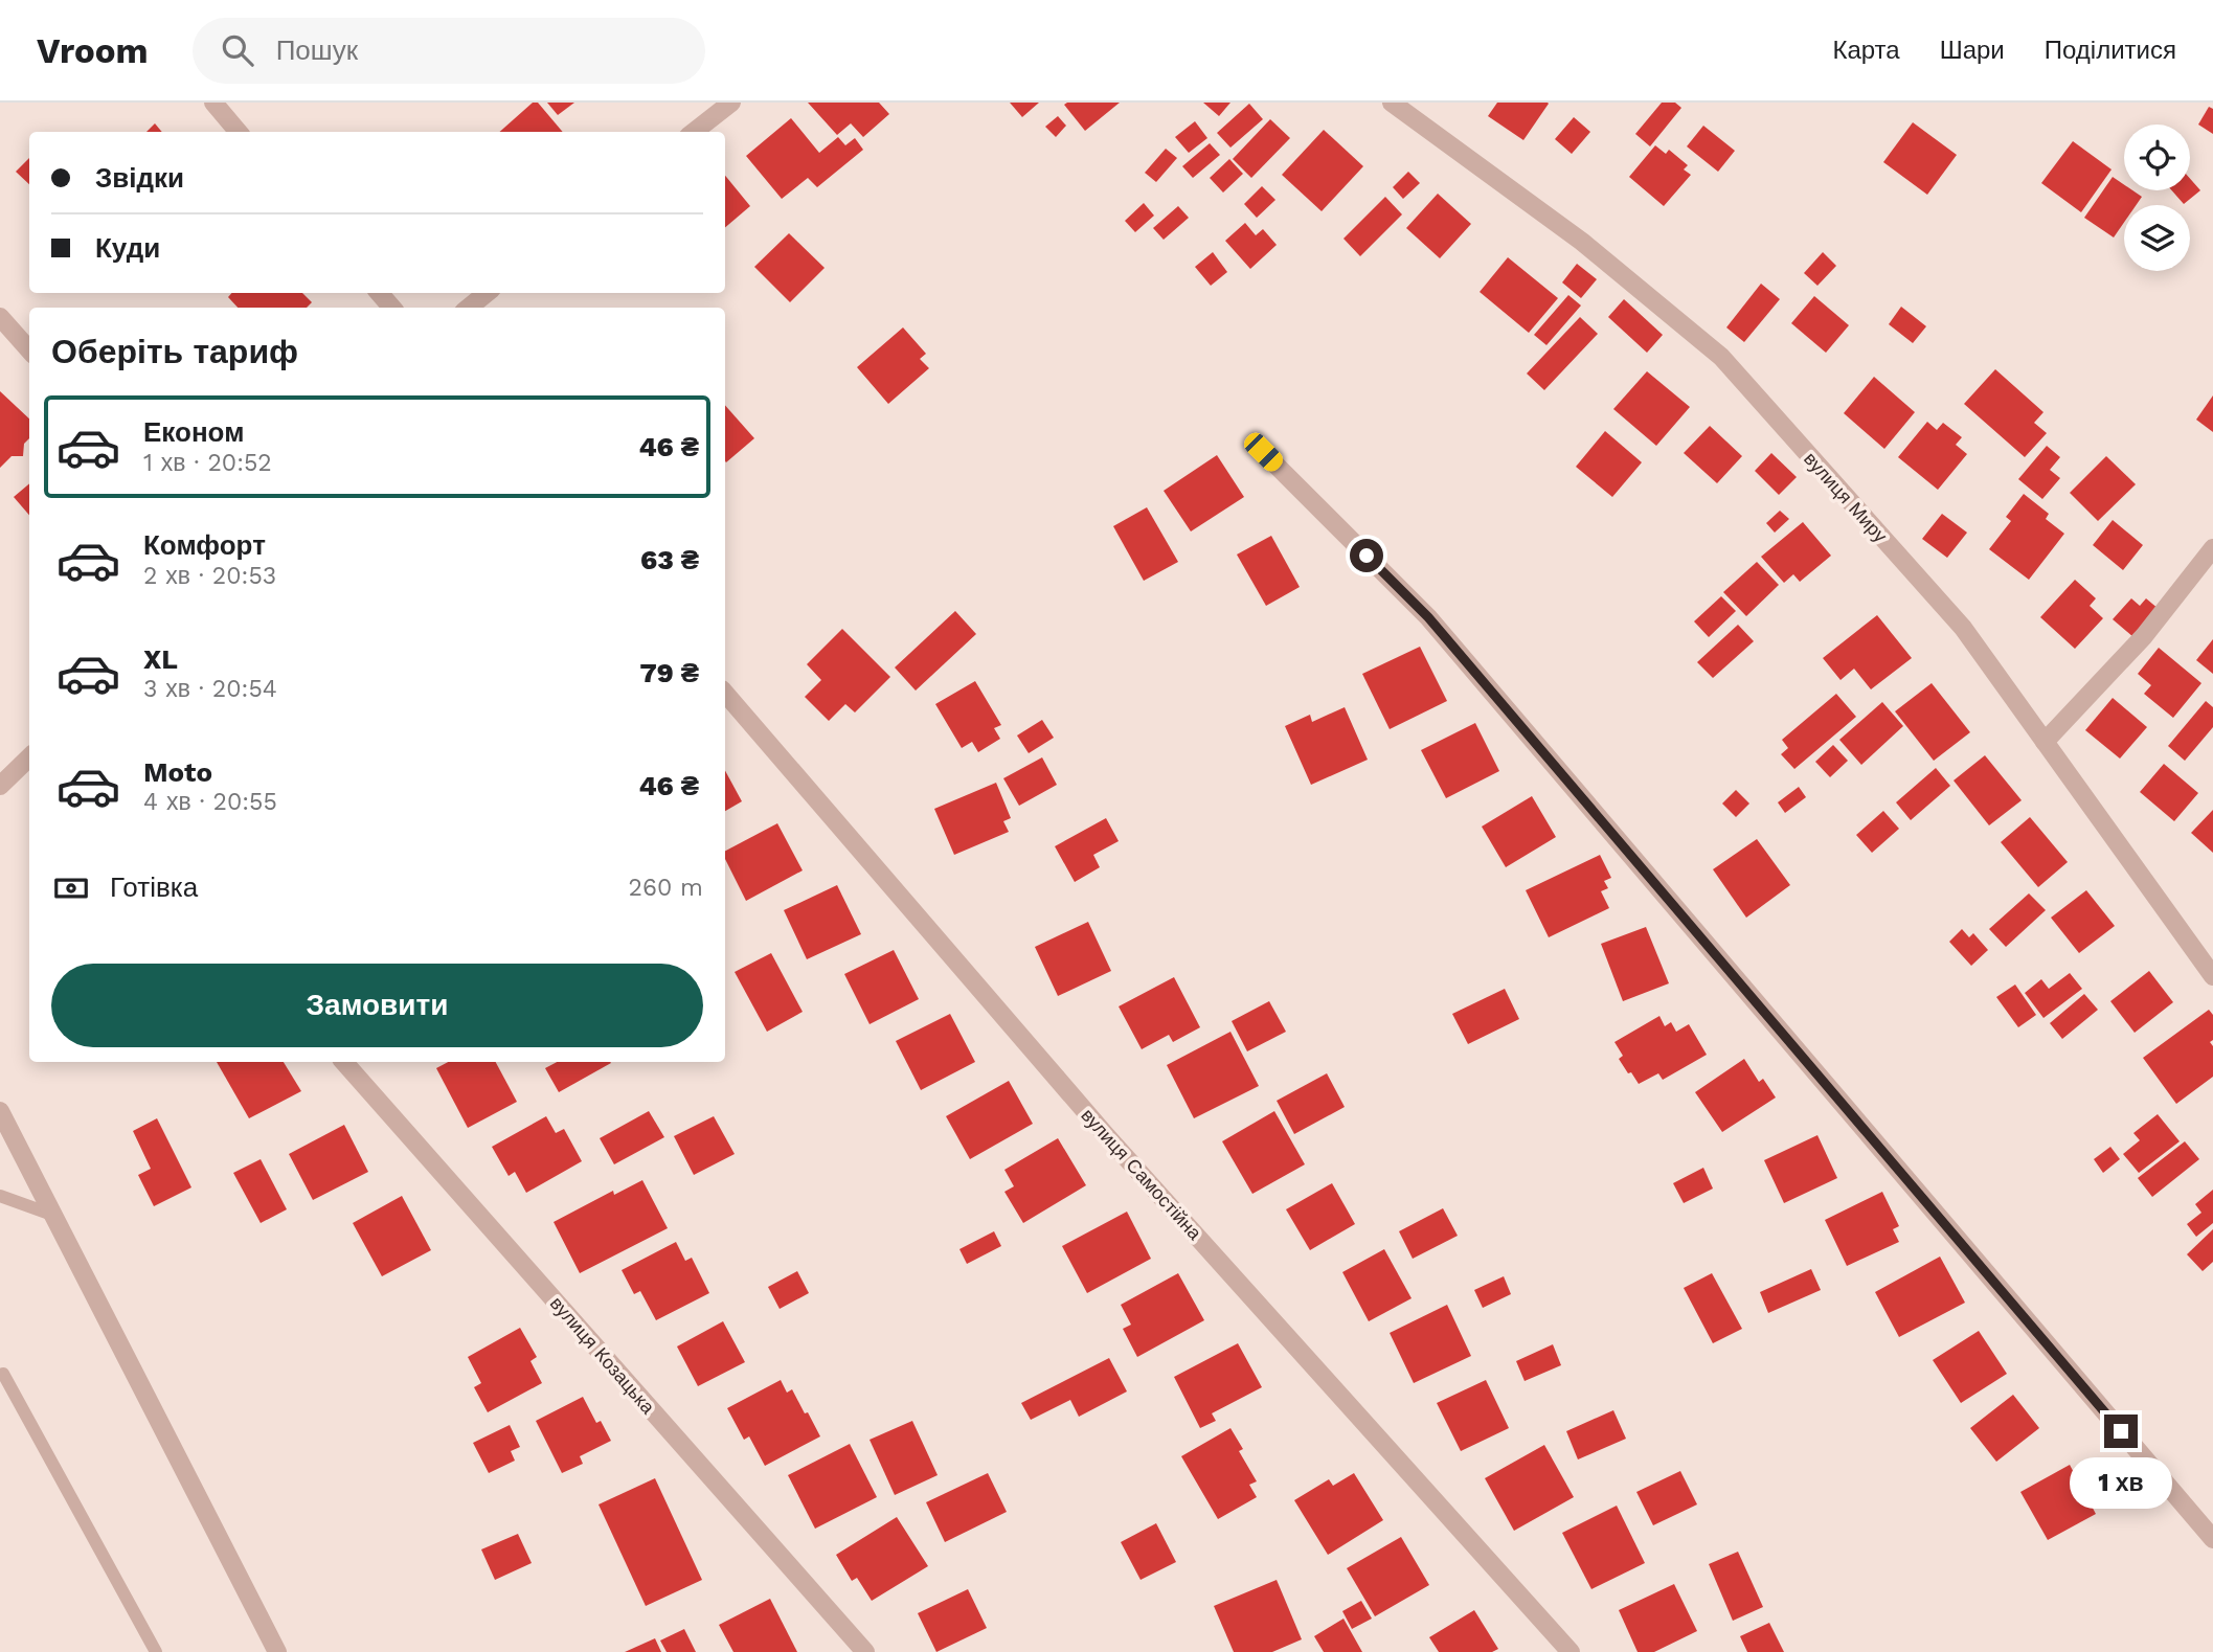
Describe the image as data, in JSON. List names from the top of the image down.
{
  "streets": {
    "street": ["вулиця Миру", "вулиця Самостійна", "вулиця Козацька"]
  },
  "page": {
    "header": "Vroom",
    "search": "Пошук",
    "nav": ["Карта", "Шари", "Поділитися"],
    "banner": ["Звідки", "Куди"],
    "heading": "Оберіть тариф",
    "list": [
      {
        "name": "Економ",
        "note": "1 хв · 20:52",
        "value": "46 ₴"
      },
      {
        "name": "Комфорт",
        "note": "2 хв · 20:53",
        "value": "63 ₴"
      },
      {
        "name": "XL",
        "note": "3 хв · 20:54",
        "value": "79 ₴"
      },
      {
        "name": "Moto",
        "note": "4 хв · 20:55",
        "value": "46 ₴"
      }
    ],
    "pay": ["Готівка", "260 m"],
    "buttons": "Замовити",
    "bubble": "1 хв"
  }
}
